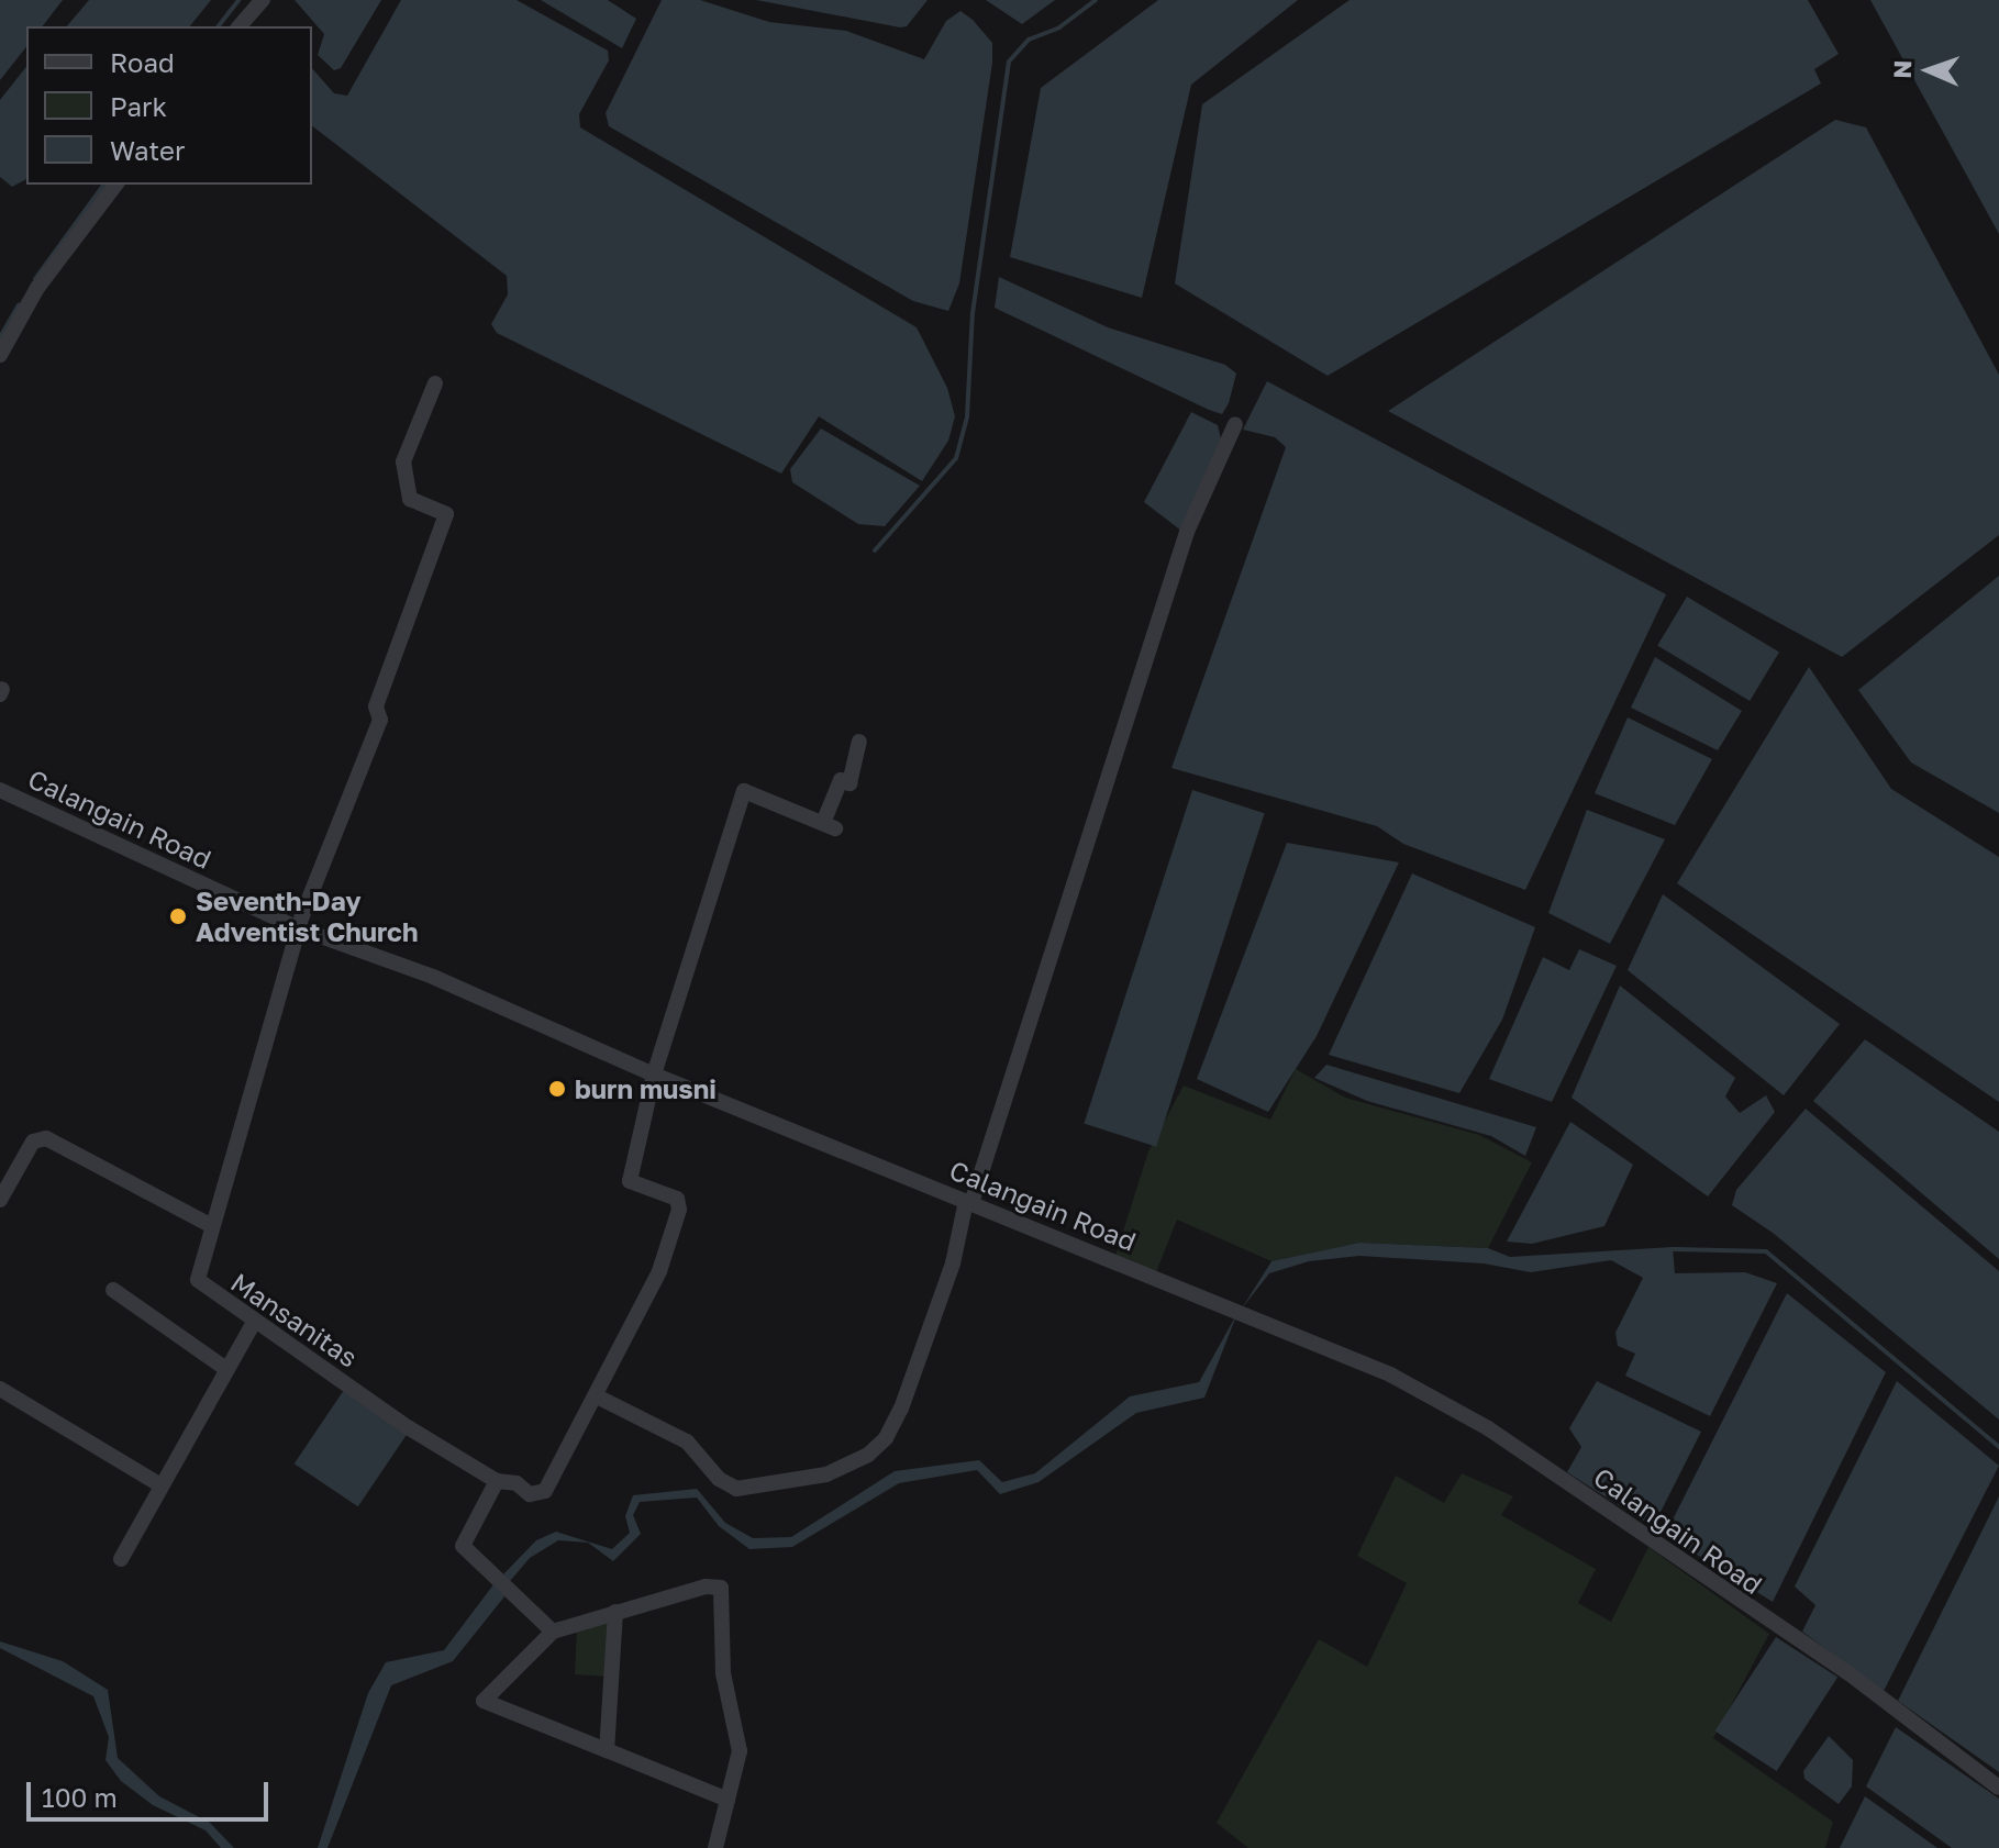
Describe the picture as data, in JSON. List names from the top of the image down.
{
  "streets": {
    "street": ["Calangain Road", "Mansanitas"]
  },
  "crossings": [
    ["Calangain Road", "Mansanitas"]
  ],
  "places": ["Seventh-Day Adventist Church", "burn musni"],
  "legend": ["Road", "Park", "Water"],
  "scale_bar": "100 m",
  "north": "left"
}
